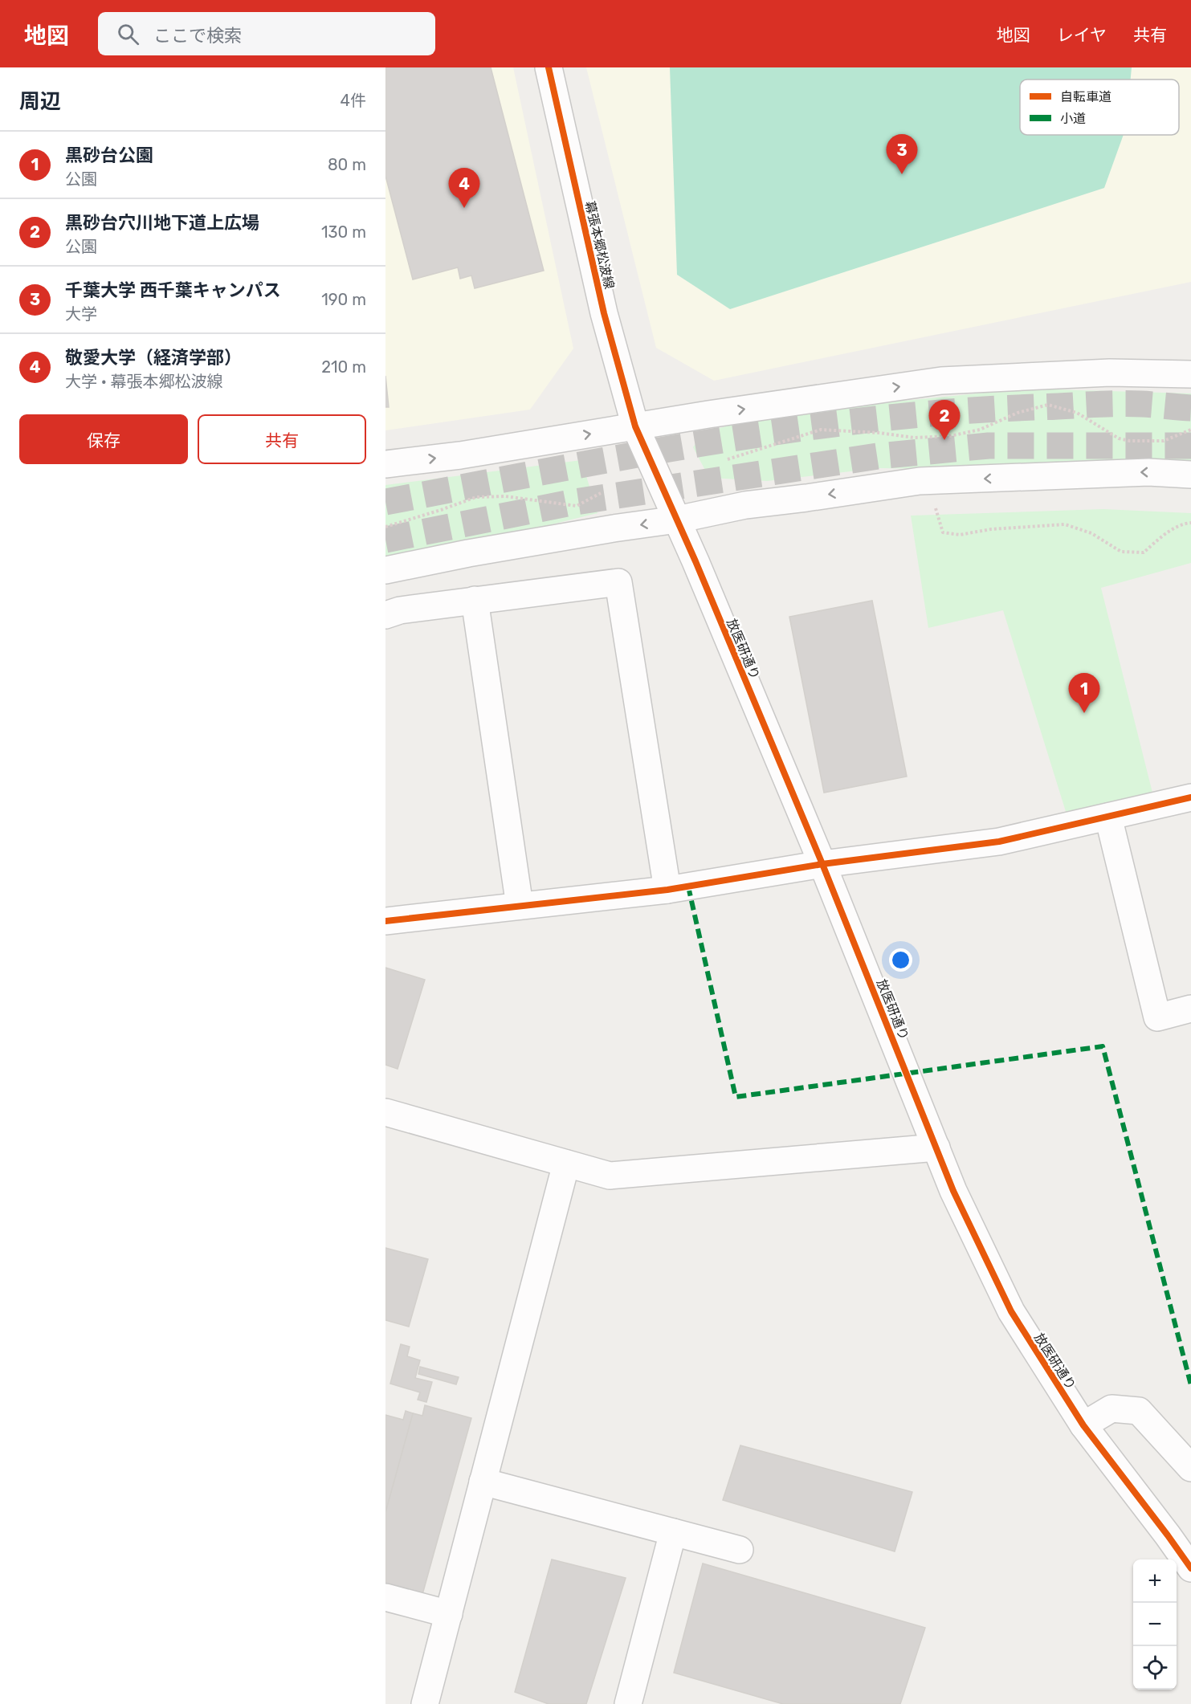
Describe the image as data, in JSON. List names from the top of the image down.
{
  "streets": {
    "street": ["幕張本郷松波線", "放医研通り"]
  },
  "crossings": [
    ["幕張本郷松波線", "放医研通り"]
  ],
  "legend": ["自転車道", "小道"],
  "page": {
    "header": "地図",
    "search": "ここで検索",
    "nav": ["地図", "レイヤ", "共有"],
    "heading": ["周辺", "4件"],
    "list": [
      {
        "mark": "1",
        "name": "黒砂台公園",
        "note": "公園",
        "value": "80 m"
      },
      {
        "mark": "2",
        "name": "黒砂台穴川地下道上広場",
        "note": "公園",
        "value": "130 m"
      },
      {
        "mark": "3",
        "name": "千葉大学 西千葉キャンパス",
        "note": "大学",
        "value": "190 m"
      },
      {
        "mark": "4",
        "name": "敬愛大学（経済学部）",
        "note": "大学 · 幕張本郷松波線",
        "value": "210 m"
      }
    ],
    "pins": [
      "3",
      "4",
      "2",
      "1"
    ],
    "buttons": ["保存", "共有"],
    "map_buttons": ["+", "−"]
  }
}
